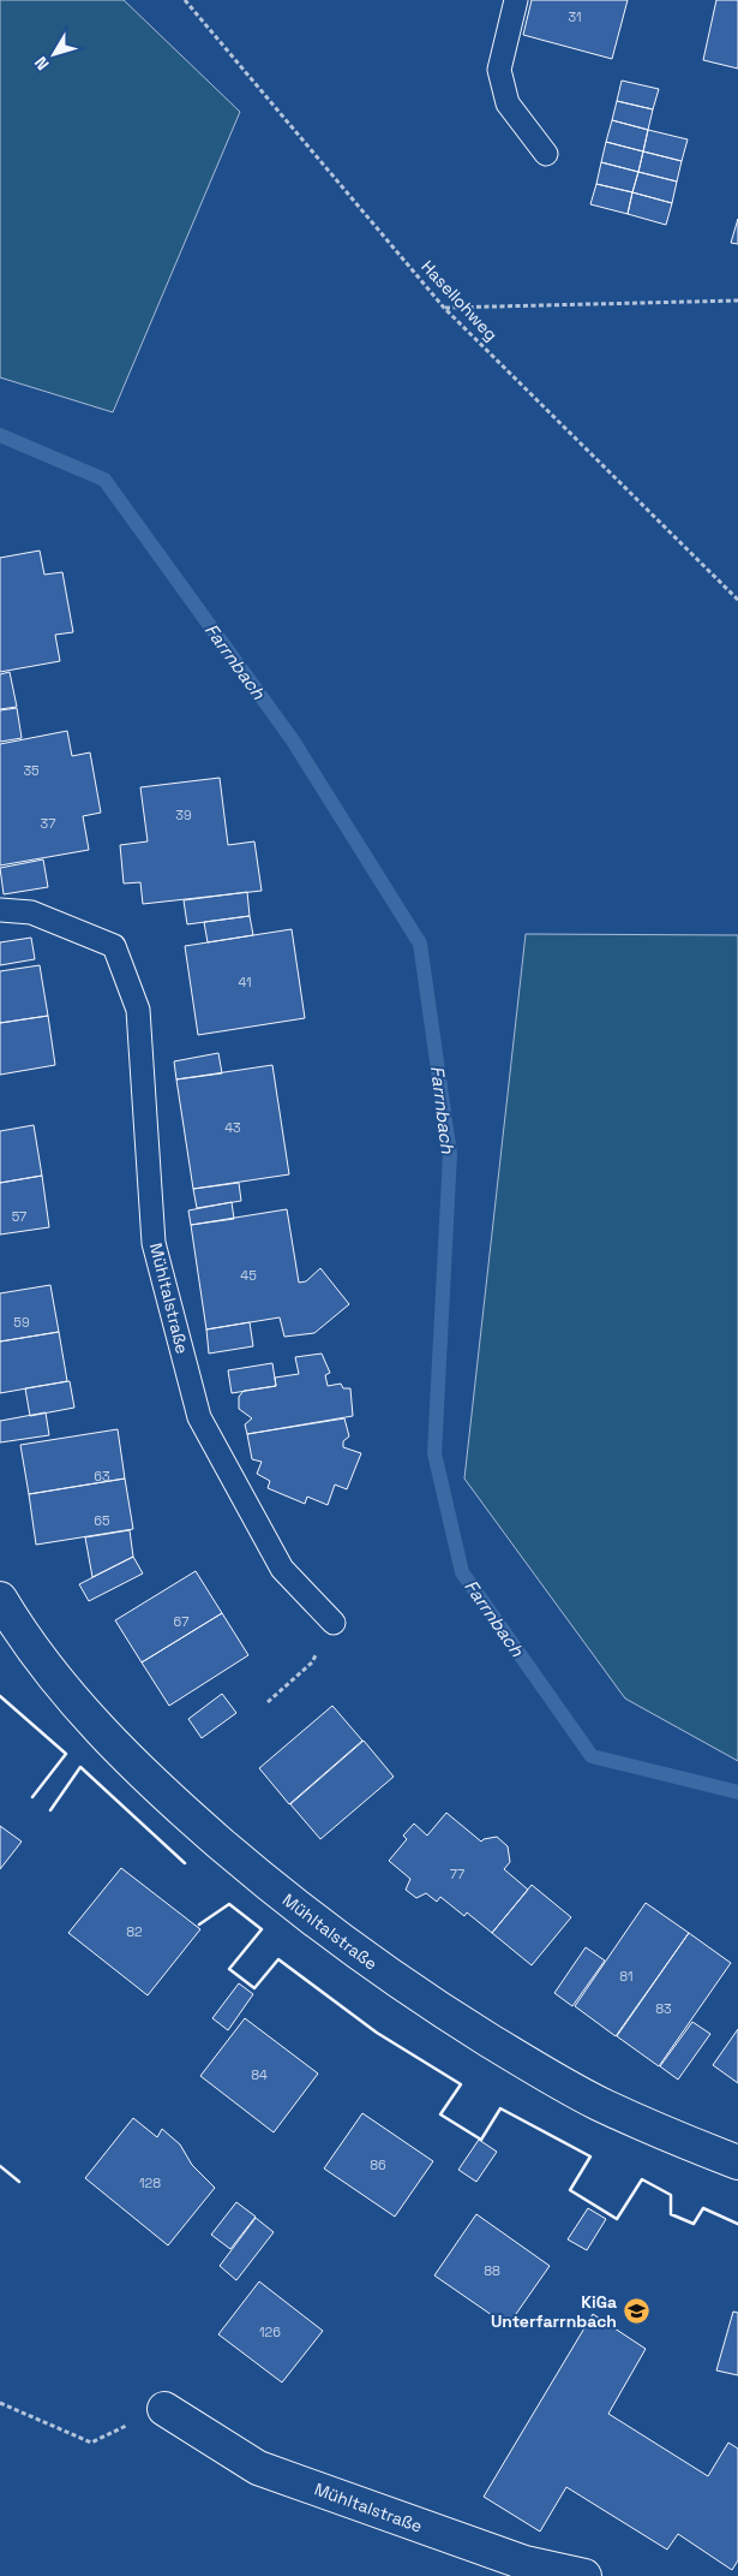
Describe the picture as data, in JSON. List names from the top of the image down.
{
  "streets": {
    "street": ["Mühltalstraße"],
    "path": ["Hasellohweg"]
  },
  "water": ["Farrnbach"],
  "places": {
    "school or university": ["KiGa Unterfarrnbach"]
  },
  "house_numbers": [
    "31",
    "35",
    "39",
    "37",
    "41",
    "43",
    "57",
    "45",
    "59",
    "63",
    "65",
    "67",
    "77",
    "82",
    "81",
    "83",
    "84",
    "86",
    "128",
    "88",
    "126"
  ],
  "north": "bottom left"
}
